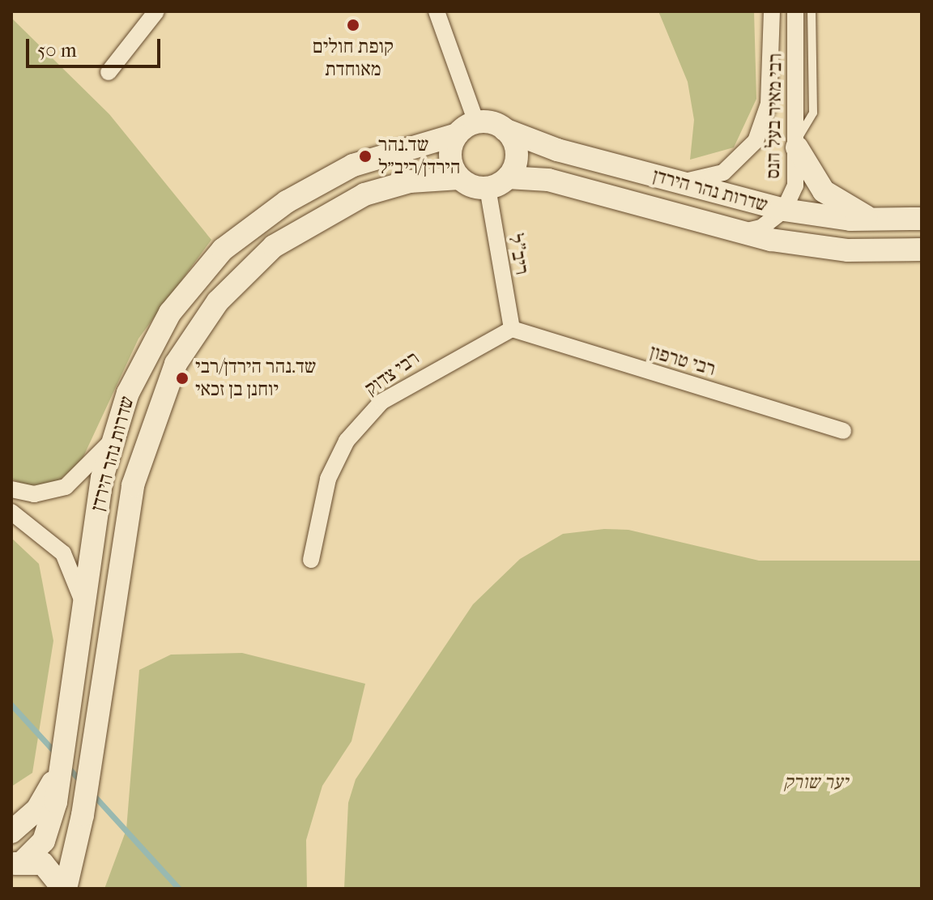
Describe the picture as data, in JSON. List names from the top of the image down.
{
  "streets": {
    "main road": ["שדרות נהר הירדן"],
    "street": [
      "רבי מאיר בעל הנס",
      "ריב\"ל",
      "רבי טרפון",
      "רבי צדוק"
    ]
  },
  "crossings": [
    ["רבי מאיר בעל הנס", "שדרות נהר הירדן"],
    ["שדרות נהר הירדן", "ריב\"ל"],
    ["ריב\"ל", "רבי טרפון"],
    ["ריב\"ל", "רבי צדוק"],
    ["רבי טרפון", "רבי צדוק"]
  ],
  "parks": ["יער שורק"],
  "places": ["קופת חולים מאוחדת", "שד.נהר הירדן/ריב״ל", "שד.נהר הירדן/רבי יוחנן בן זכאי"],
  "scale_bar": "50 m"
}
